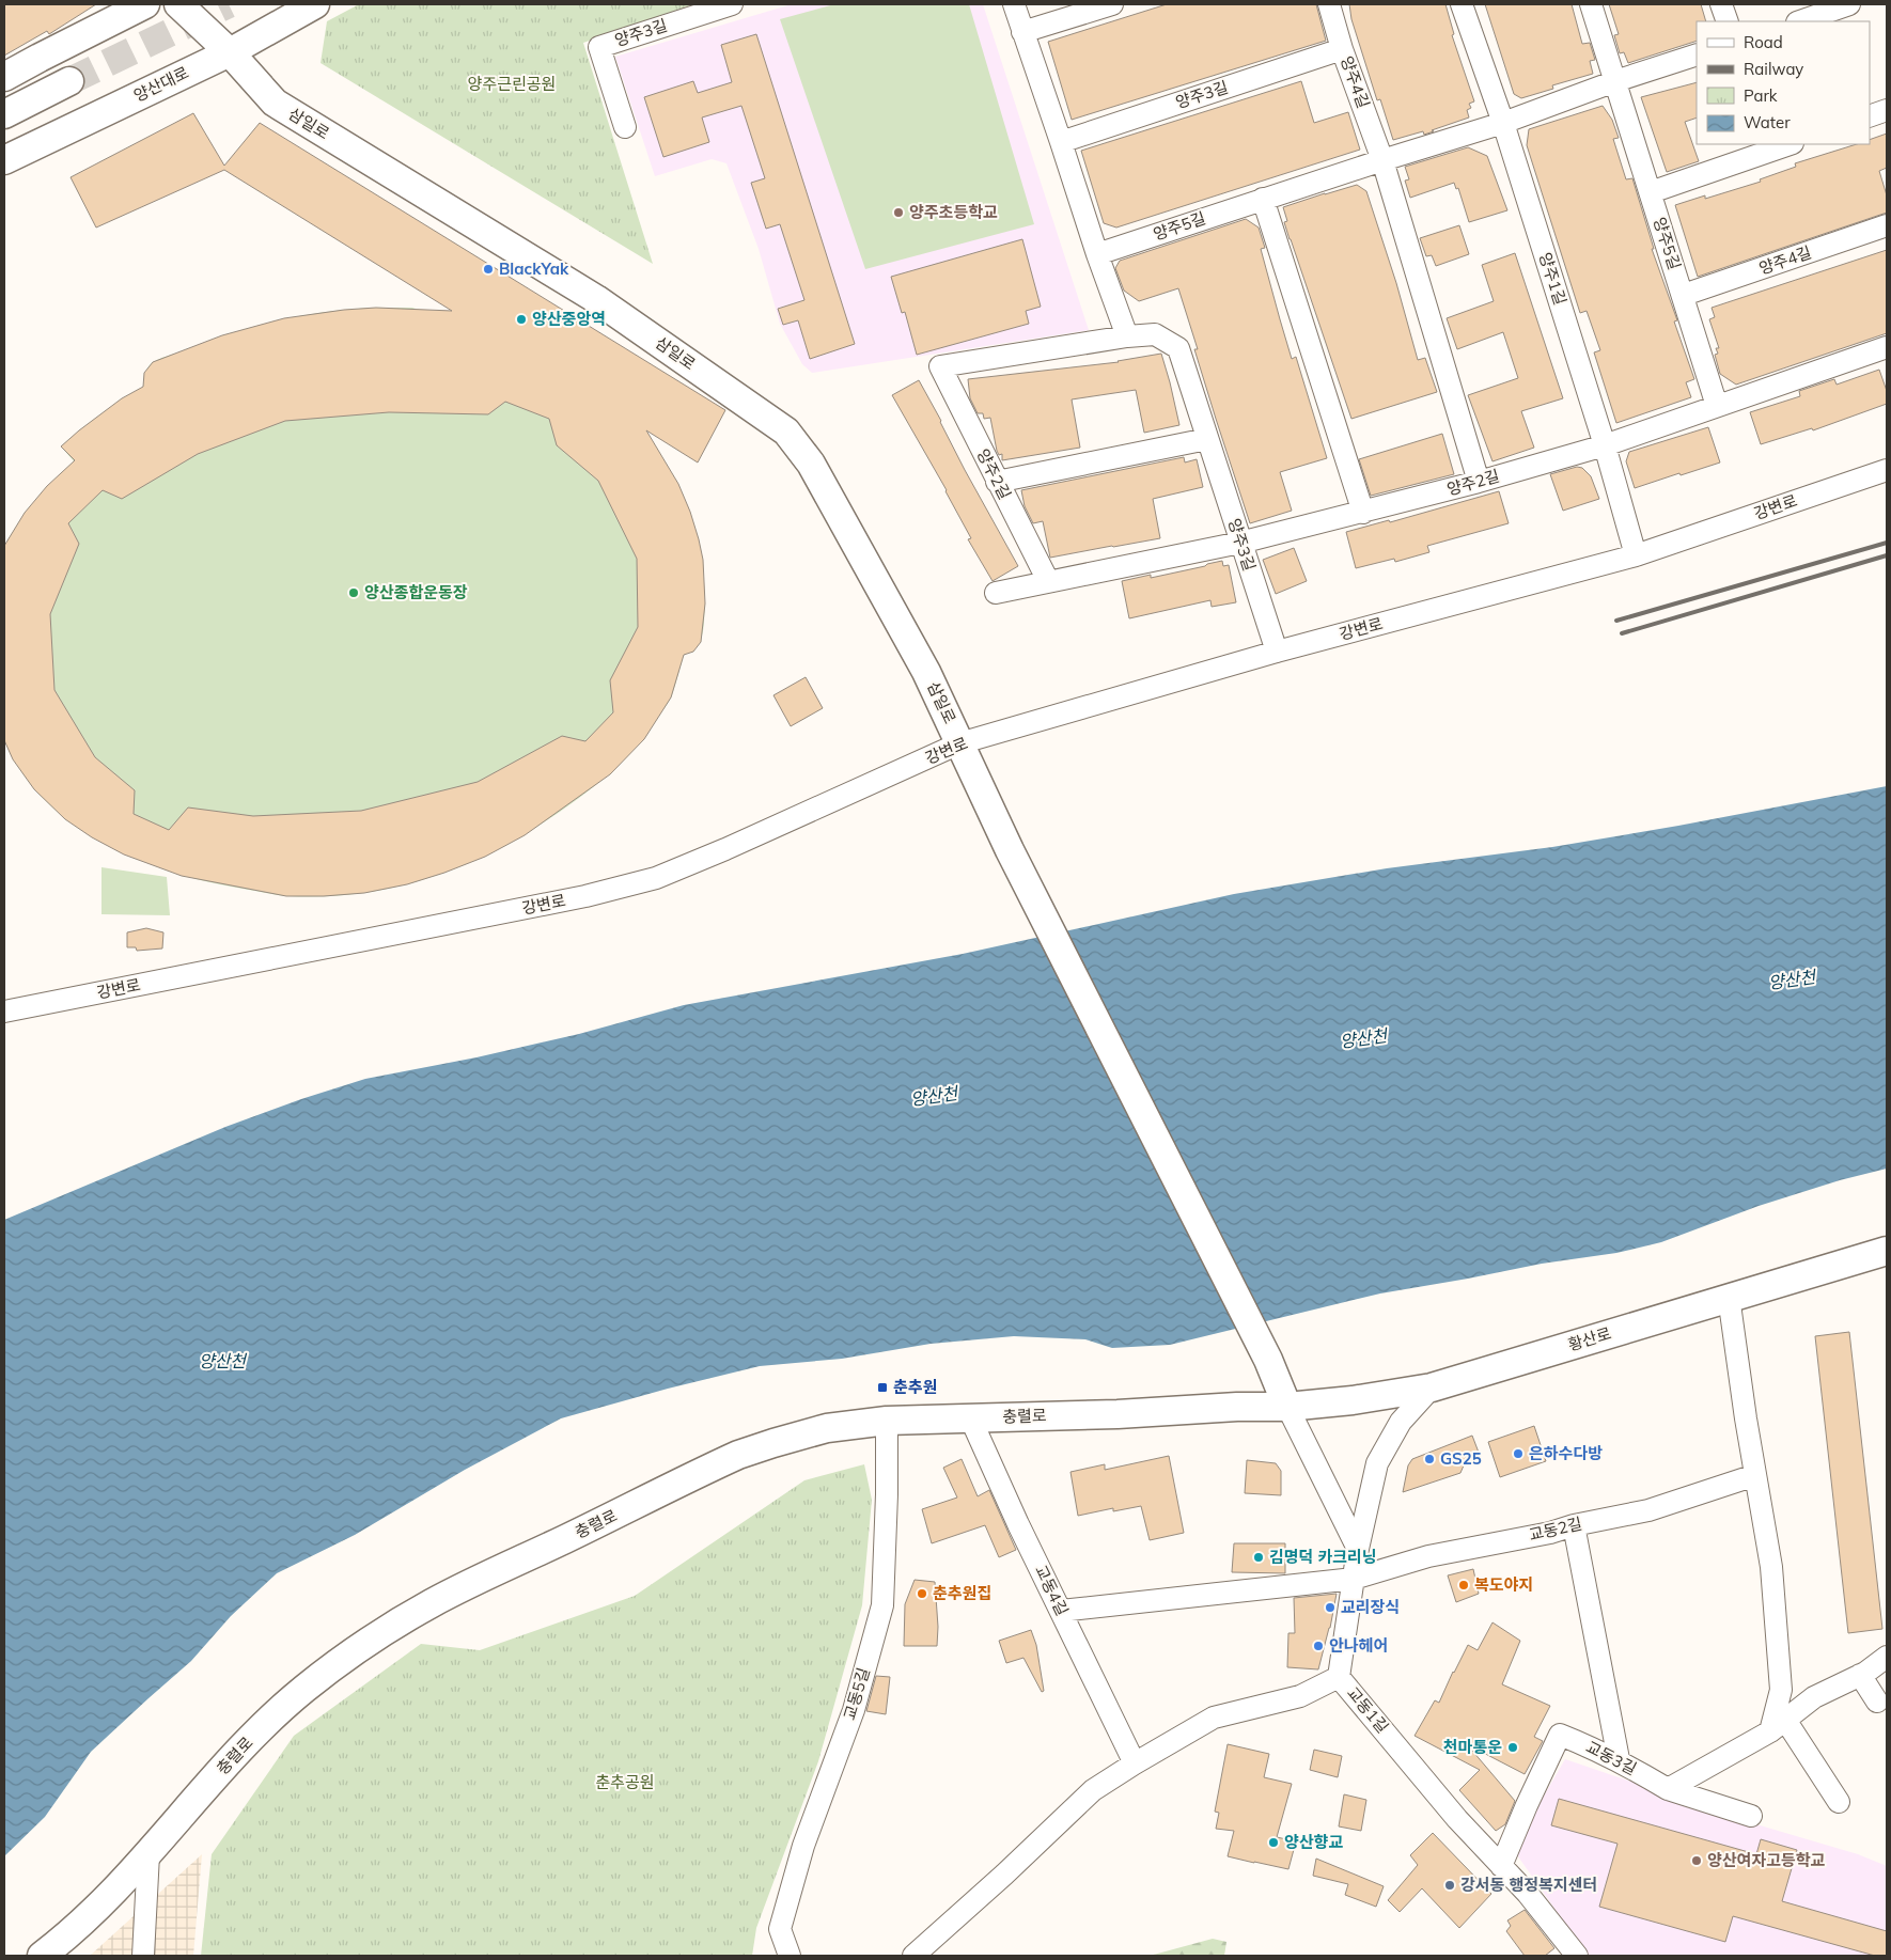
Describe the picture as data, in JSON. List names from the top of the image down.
{
  "streets": {
    "main road": [
      "양산대로",
      "삼일로",
      "황산로",
      "충렬로"
    ],
    "street": [
      "양주3길",
      "양주4길",
      "양주5길",
      "양주1길",
      "양주2길",
      "강변로",
      "교동2길",
      "교동4길",
      "교동5길",
      "교동1길",
      "교동3길"
    ]
  },
  "crossings": [
    ["양주3길", "양주4길"],
    ["양주3길", "양주2길"],
    ["양주3길", "강변로"],
    ["양주4길", "양주5길"],
    ["양산대로", "삼일로"],
    ["삼일로", "강변로"],
    ["삼일로", "황산로"],
    ["삼일로", "충렬로"],
    ["양주5길", "양주1길"],
    ["양주5길", "양주2길"],
    ["양주1길", "양주2길"],
    ["양주1길", "강변로"],
    ["황산로", "충렬로"],
    ["황산로", "교동1길"],
    ["충렬로", "교동4길"],
    ["충렬로", "교동5길"],
    ["교동2길", "교동4길"],
    ["교동2길", "교동1길"],
    ["교동1길", "교동3길"]
  ],
  "water": ["양산천"],
  "parks": ["양주근린공원", "춘추공원"],
  "places": {
    "other": [
      "양주초등학교",
      "BlackYak",
      "양산중앙역",
      "양산종합운동장",
      "은하수다방",
      "GS25",
      "김명덕 카크리닝",
      "복도야지",
      "춘추원집",
      "교리장식",
      "안나헤어",
      "천마통운",
      "양산향교",
      "양산여자고등학교",
      "강서동 행정복지센터"
    ],
    "transit": ["춘추원"]
  },
  "legend": [
    "Road",
    "Railway",
    "Park",
    "Water"
  ]
}
